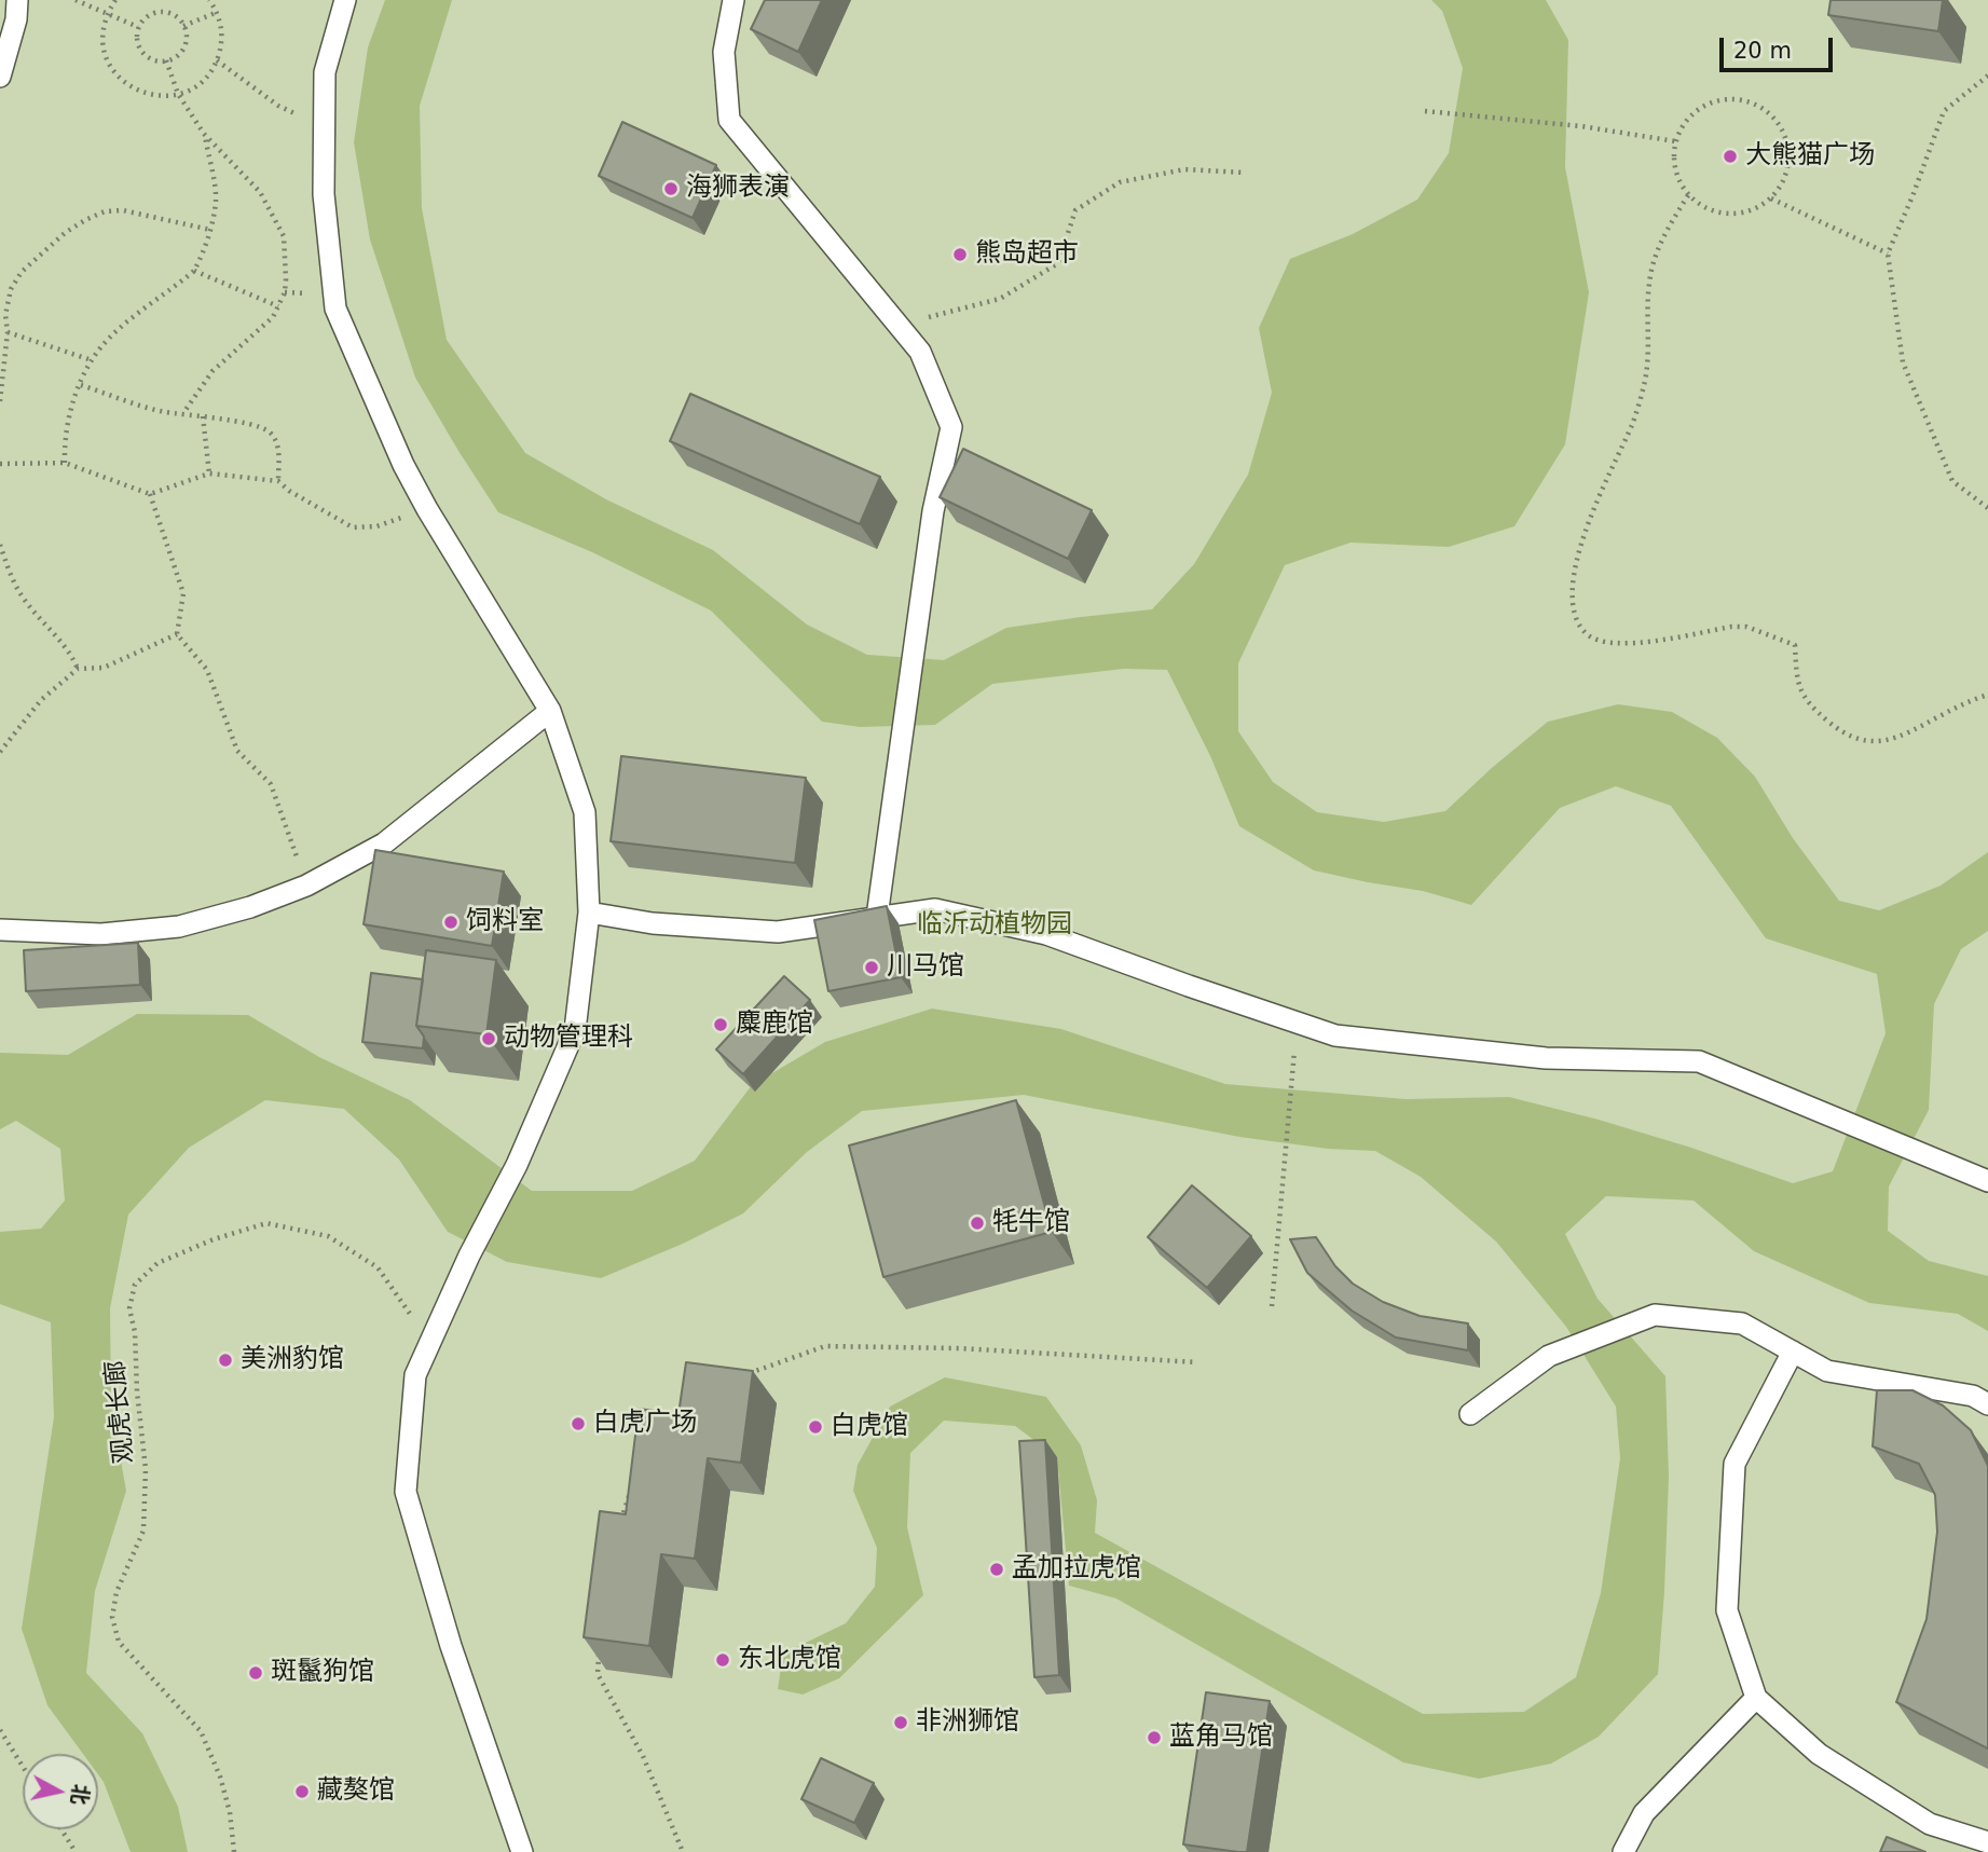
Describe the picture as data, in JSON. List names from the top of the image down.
{
  "streets": {
    "path": ["观虎长廊"]
  },
  "parks": ["临沂动植物园"],
  "places": [
    "大熊猫广场",
    "海狮表演",
    "熊岛超市",
    "饲料室",
    "川马馆",
    "麋鹿馆",
    "动物管理科",
    "牦牛馆",
    "美洲豹馆",
    "白虎广场",
    "白虎馆",
    "孟加拉虎馆",
    "东北虎馆",
    "斑鬣狗馆",
    "非洲狮馆",
    "蓝角马馆",
    "藏獒馆"
  ],
  "scale_bar": "20 m",
  "north": "right"
}
